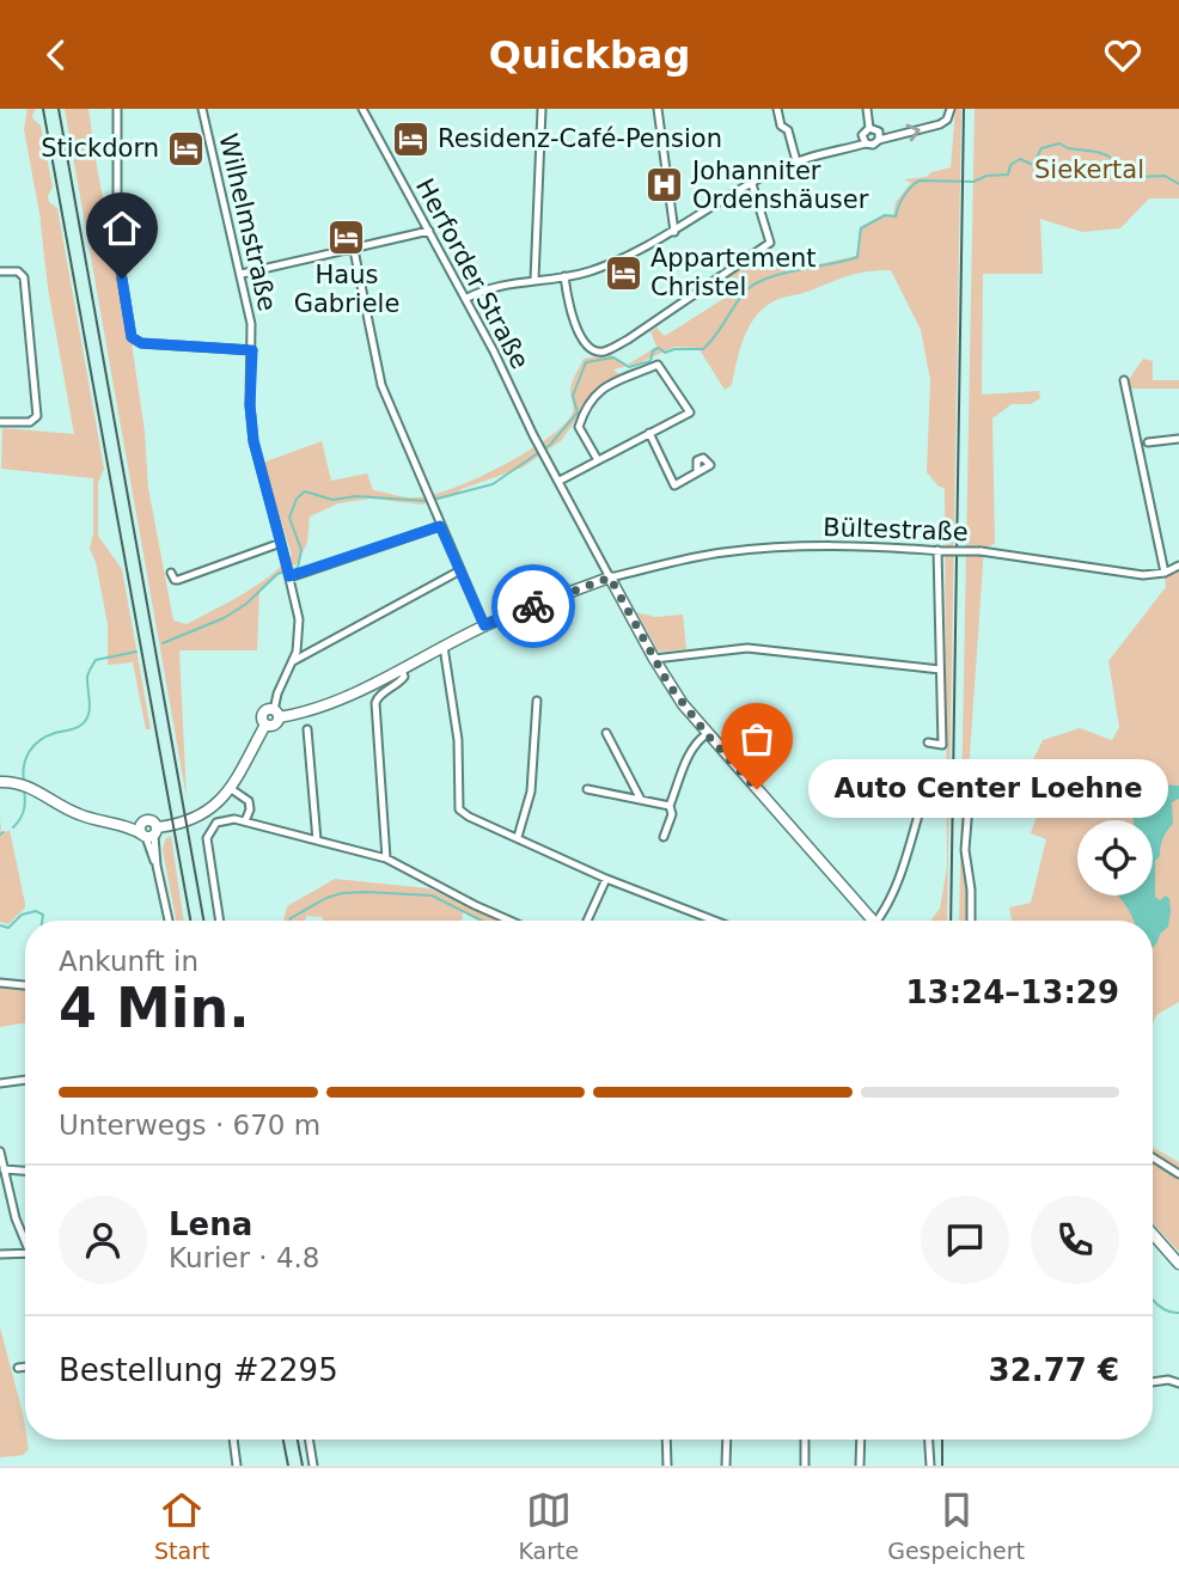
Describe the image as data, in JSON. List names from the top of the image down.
{
  "streets": {
    "street": ["Wilhelmstraße", "Herforder Straße", "Bültestraße"]
  },
  "crossings": [
    ["Herforder Straße", "Bültestraße"]
  ],
  "parks": ["Siekertal"],
  "places": {
    "hotel": [
      "Residenz-Café-Pension",
      "Stickdorn",
      "Haus Gabriele",
      "Appartement Christel"
    ],
    "hospital": ["Johanniter Ordenshäuser"],
    "other": ["Auto Center Loehne"]
  },
  "page": {
    "header": "Quickbag",
    "bubble": "Auto Center Loehne",
    "heading": ["4 Min.", "Ankunft in", "13:24–13:29"],
    "panel": [
      "Lena",
      "Kurier · 4.8",
      "Bestellung #2295",
      "32.77 €"
    ],
    "bar": "Unterwegs · 670 m",
    "tabs": ["Start", "Karte", "Gespeichert"]
  }
}
